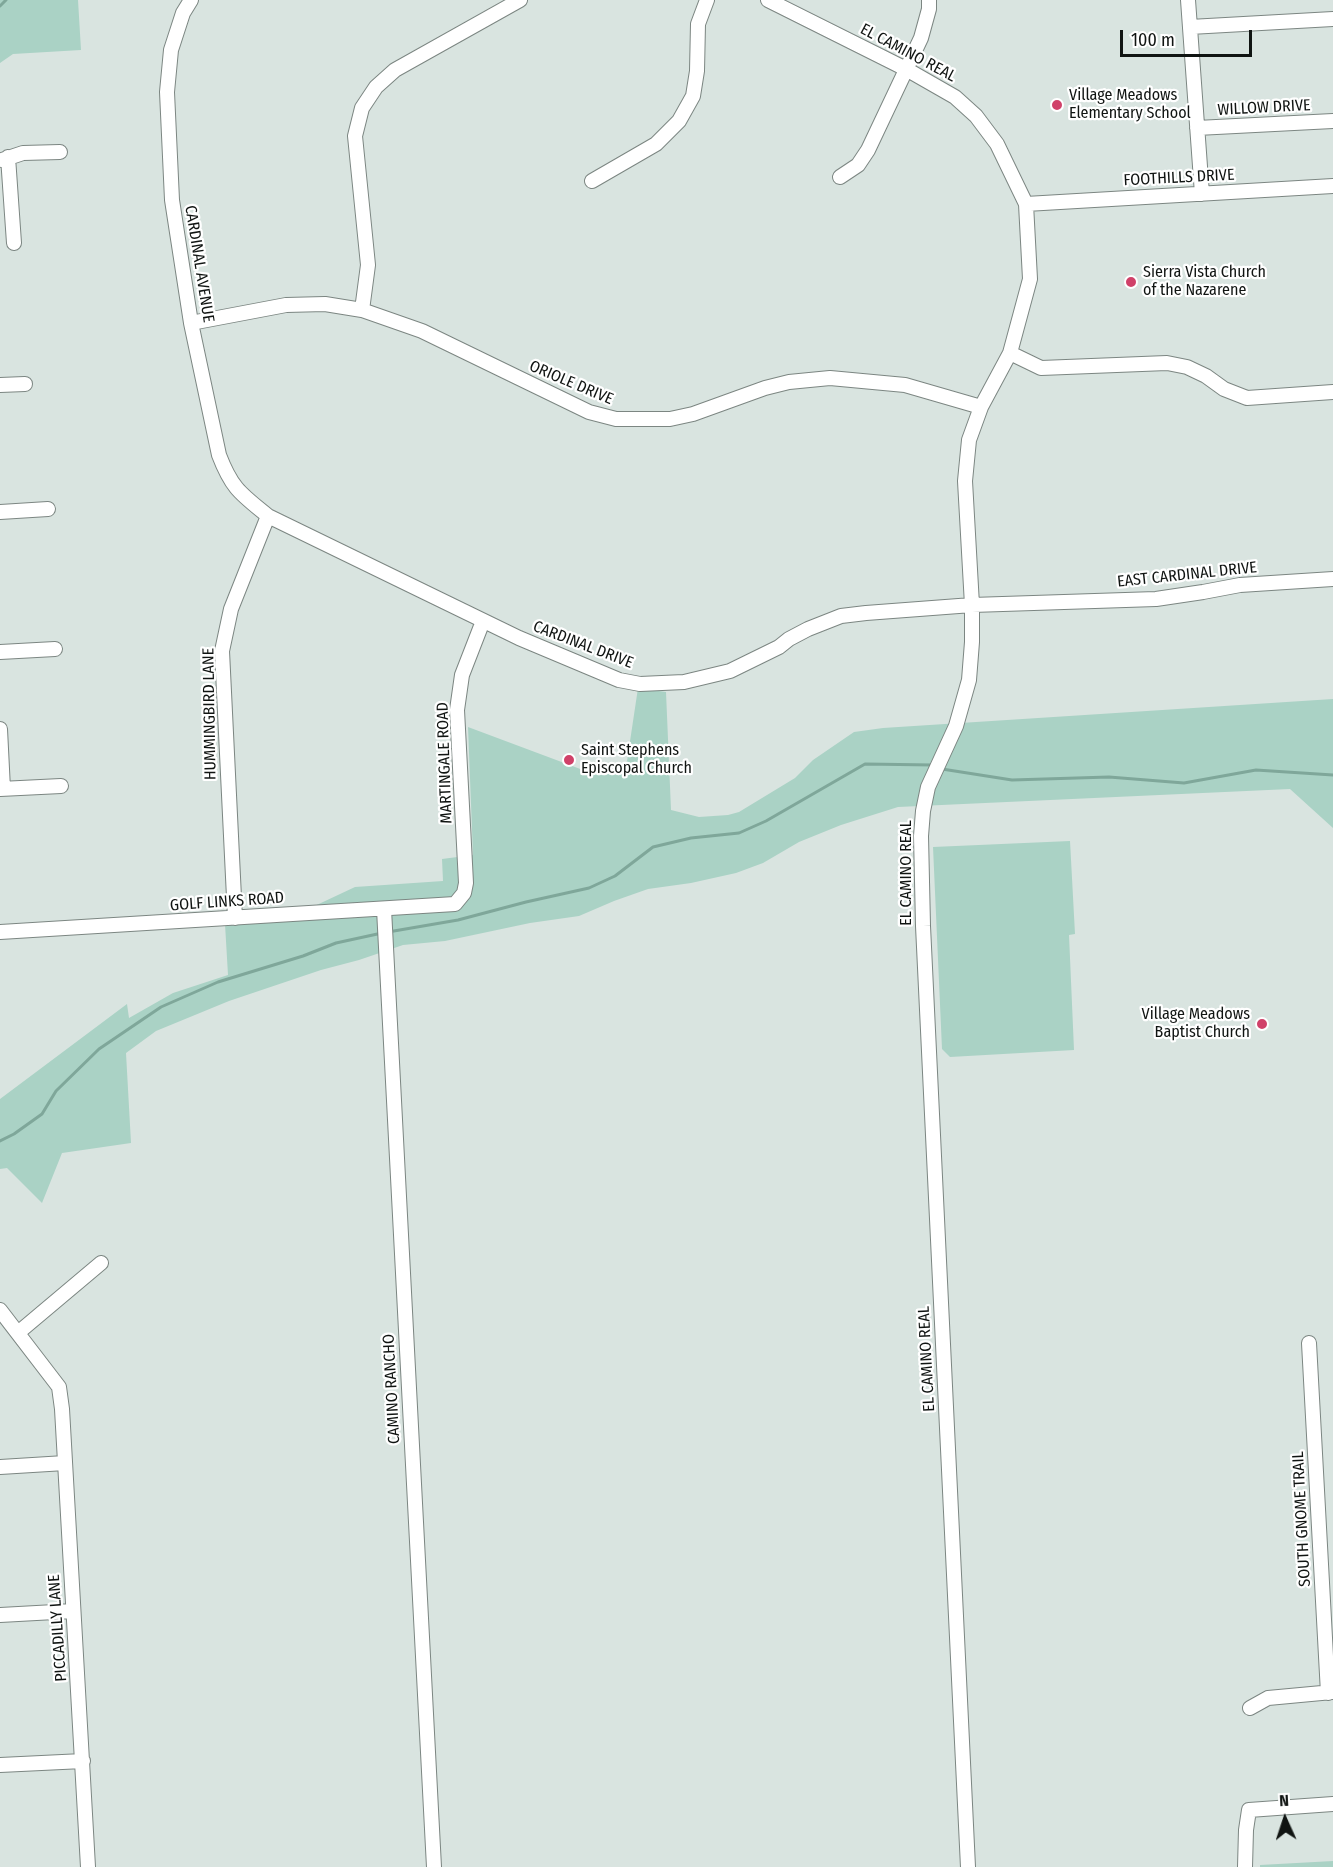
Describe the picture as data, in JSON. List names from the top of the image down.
{
  "streets": {
    "street": [
      "EL CAMINO REAL",
      "WILLOW DRIVE",
      "FOOTHILLS DRIVE",
      "CARDINAL AVENUE",
      "ORIOLE DRIVE",
      "EAST CARDINAL DRIVE",
      "CARDINAL DRIVE",
      "HUMMINGBIRD LANE",
      "MARTINGALE ROAD",
      "GOLF LINKS ROAD",
      "CAMINO RANCHO",
      "SOUTH GNOME TRAIL",
      "PICCADILLY LANE"
    ]
  },
  "crossings": [
    ["EL CAMINO REAL", "FOOTHILLS DRIVE"],
    ["EL CAMINO REAL", "ORIOLE DRIVE"],
    ["EL CAMINO REAL", "EAST CARDINAL DRIVE"],
    ["EL CAMINO REAL", "CARDINAL DRIVE"],
    ["CARDINAL AVENUE", "ORIOLE DRIVE"],
    ["CARDINAL AVENUE", "CARDINAL DRIVE"],
    ["CARDINAL AVENUE", "HUMMINGBIRD LANE"],
    ["EAST CARDINAL DRIVE", "CARDINAL DRIVE"],
    ["CARDINAL DRIVE", "HUMMINGBIRD LANE"],
    ["CARDINAL DRIVE", "MARTINGALE ROAD"],
    ["HUMMINGBIRD LANE", "GOLF LINKS ROAD"],
    ["MARTINGALE ROAD", "GOLF LINKS ROAD"],
    ["GOLF LINKS ROAD", "CAMINO RANCHO"]
  ],
  "places": [
    "Village Meadows Elementary School",
    "Sierra Vista Church of the Nazarene",
    "Saint Stephens Episcopal Church",
    "Village Meadows Baptist Church"
  ],
  "scale_bar": "100 m",
  "north": "top"
}
